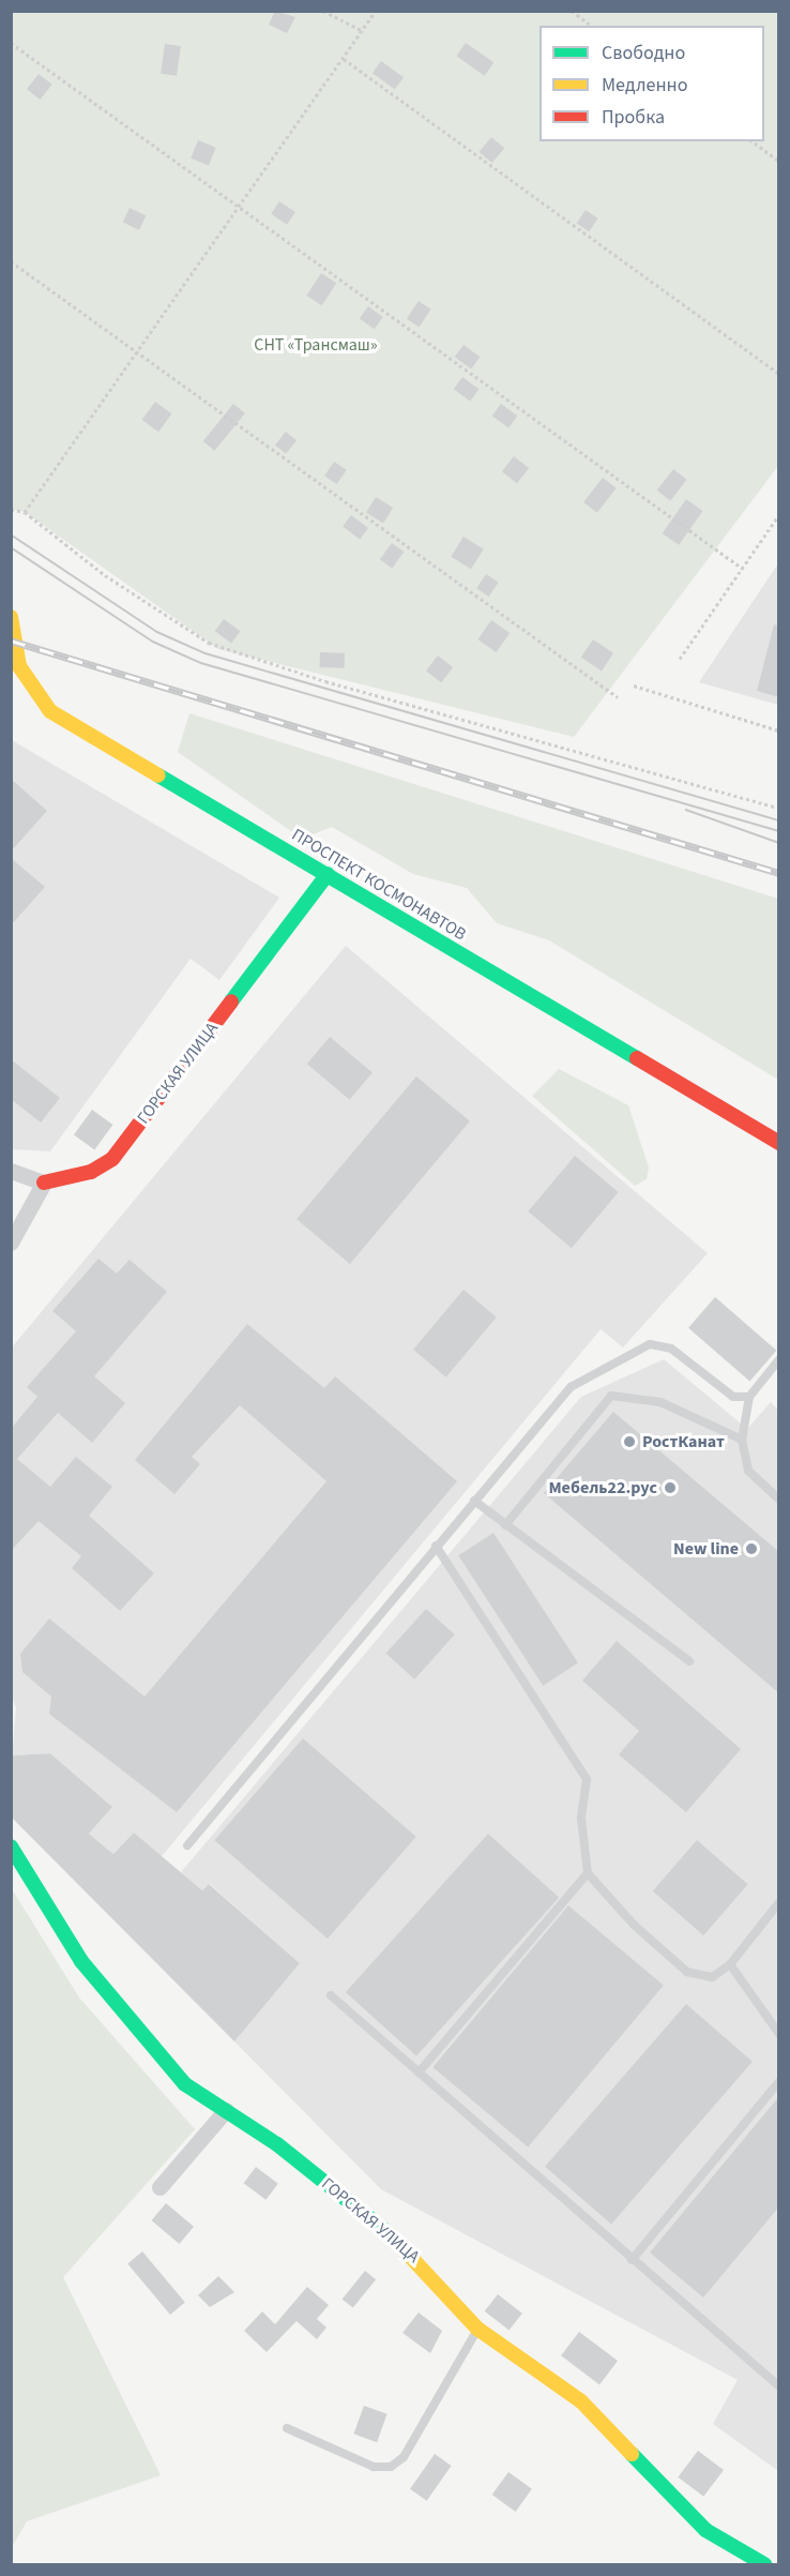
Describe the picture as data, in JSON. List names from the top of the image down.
{
  "streets": {
    "street": ["ПРОСПЕКТ КОСМОНАВТОВ", "ГОРСКАЯ УЛИЦА"]
  },
  "crossings": [
    ["ПРОСПЕКТ КОСМОНАВТОВ", "ГОРСКАЯ УЛИЦА"]
  ],
  "parks": ["СНТ «Трансмаш»"],
  "places": ["РостКанат", "Мебель22.рус", "New line"],
  "legend": ["Свободно", "Медленно", "Пробка"]
}
